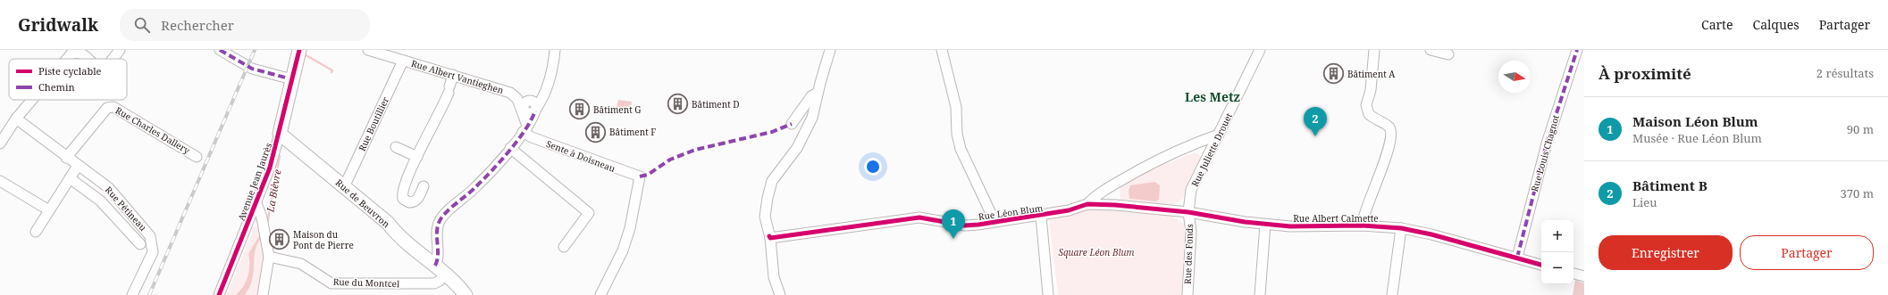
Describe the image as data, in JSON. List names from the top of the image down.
{
  "streets": {
    "main road": ["Avenue Jean Jaurès", "Rue de Beuvron"],
    "street": [
      "Rue Albert Vantieghen",
      "Rue Boutillier",
      "Rue Charles Dallery",
      "Rue Juliette Drouet",
      "Rue Louis Chagnot",
      "Sente à Doisneau",
      "Rue Pétineau",
      "Rue Léon Blum",
      "Rue Albert Calmette",
      "Rue des Fonds",
      "Rue du Montcel"
    ]
  },
  "crossings": [
    ["Rue Albert Vantieghen", "Rue Boutillier"],
    ["Rue Albert Vantieghen", "Sente à Doisneau"],
    ["Rue Boutillier", "Rue de Beuvron"],
    ["Rue Charles Dallery", "Rue Pétineau"],
    ["Rue Juliette Drouet", "Rue Léon Blum"],
    ["Rue Juliette Drouet", "Rue Albert Calmette"],
    ["Rue Juliette Drouet", "Rue des Fonds"],
    ["Rue Louis Chagnot", "Rue Albert Calmette"],
    ["Avenue Jean Jaurès", "Rue de Beuvron"],
    ["Rue de Beuvron", "Rue du Montcel"],
    ["Rue Léon Blum", "Rue Albert Calmette"],
    ["Rue Léon Blum", "Rue des Fonds"],
    ["Rue Albert Calmette", "Rue des Fonds"]
  ],
  "districts": ["Les Metz"],
  "water": ["La Bièvre"],
  "parks": ["Square Léon Blum"],
  "places": {
    "building": [
      "Bâtiment A",
      "Bâtiment D",
      "Bâtiment G",
      "Bâtiment F",
      "Maison du Pont de Pierre"
    ]
  },
  "legend": ["Piste cyclable", "Chemin"],
  "north": "right",
  "page": {
    "header": "Gridwalk",
    "search": "Rechercher",
    "nav": ["Carte", "Calques", "Partager"],
    "heading": ["À proximité", "2 résultats"],
    "list": [
      {
        "mark": "1",
        "name": "Maison Léon Blum",
        "note": "Musée · Rue Léon Blum",
        "value": "90 m"
      },
      {
        "mark": "2",
        "name": "Bâtiment B",
        "note": "Lieu",
        "value": "370 m"
      }
    ],
    "pins": ["2", "1"],
    "map_buttons": ["+", "−"],
    "buttons": ["Enregistrer", "Partager"]
  }
}
